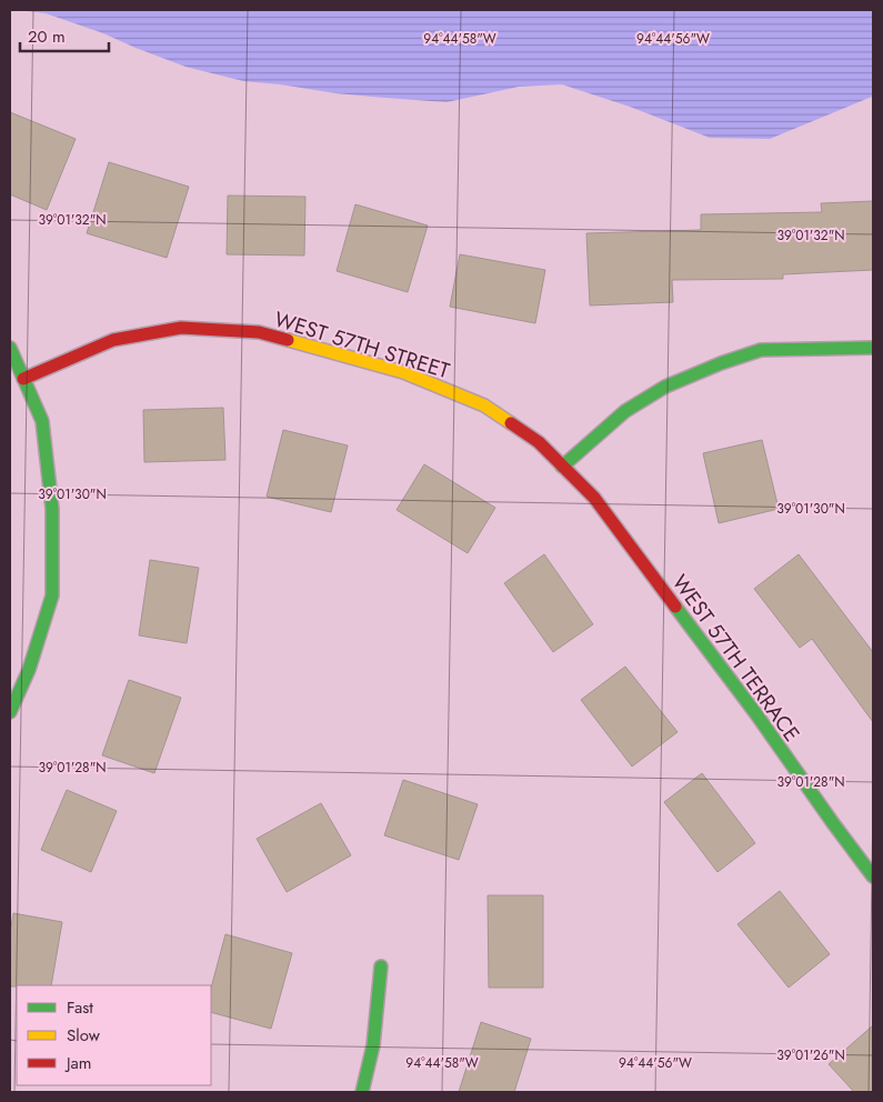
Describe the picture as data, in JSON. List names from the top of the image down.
{
  "streets": {
    "street": ["WEST 57TH STREET", "WEST 57TH TERRACE"]
  },
  "crossings": [
    ["WEST 57TH STREET", "WEST 57TH TERRACE"]
  ],
  "legend": ["Fast", "Slow", "Jam"],
  "scale_bar": "20 m",
  "coordinates": [
    "94°44'58\"W",
    "94°44'56\"W",
    "39°01'32\"N",
    "39°01'30\"N",
    "39°01'28\"N",
    "39°01'26\"N"
  ]
}
